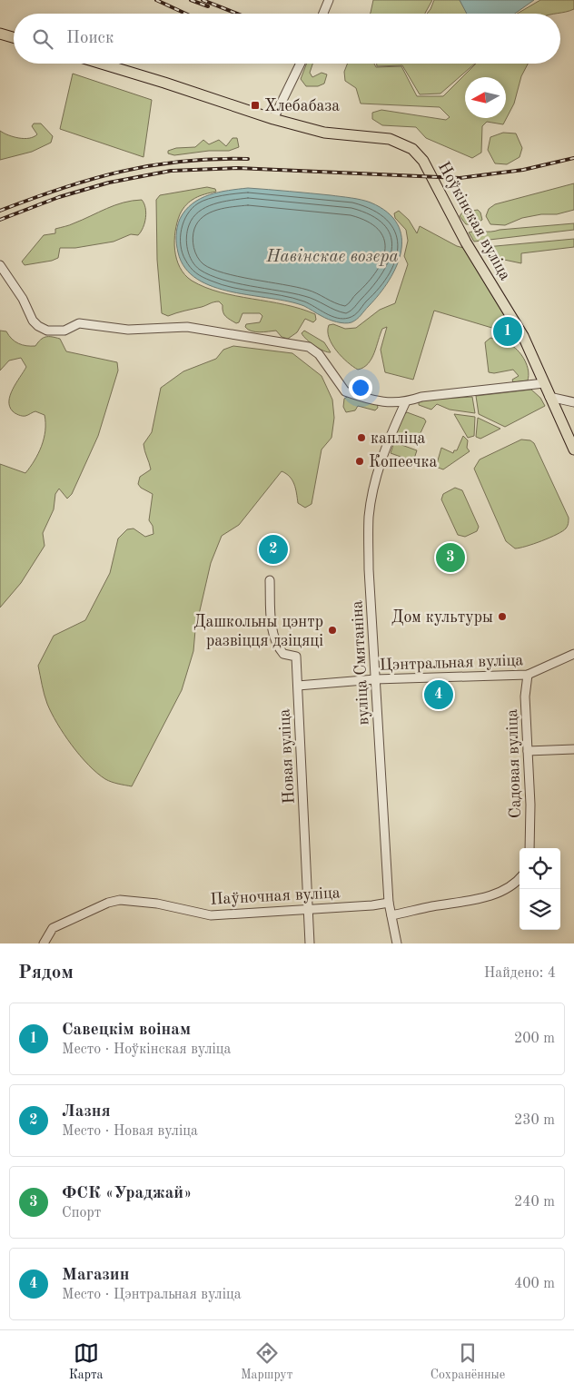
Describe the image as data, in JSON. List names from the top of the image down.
{
  "streets": {
    "main road": ["Ноўкінская вуліца"],
    "street": [
      "Цэнтральная вуліца",
      "вуліца Смятаніна",
      "Новая вуліца",
      "Садовая вуліца",
      "Паўночная вуліца"
    ]
  },
  "crossings": [
    ["Цэнтральная вуліца", "вуліца Смятаніна"],
    ["Цэнтральная вуліца", "Новая вуліца"],
    ["Цэнтральная вуліца", "Садовая вуліца"],
    ["вуліца Смятаніна", "Паўночная вуліца"],
    ["Новая вуліца", "Паўночная вуліца"]
  ],
  "water": ["Навінскае возера"],
  "places": {
    "transit": ["Хлебабаза"],
    "other": [
      "капліца",
      "Копеечка",
      "Дом культуры",
      "Дашкольны цэнтр развіцця дзіцяці"
    ]
  },
  "north": "left",
  "page": {
    "search": "Поиск",
    "pins": [
      "1",
      "2",
      "3",
      "4"
    ],
    "heading": ["Рядом", "Найдено: 4"],
    "list": [
      {
        "mark": "1",
        "name": "Савецкім воінам",
        "note": "Место · Ноўкінская вуліца",
        "value": "200 m"
      },
      {
        "mark": "2",
        "name": "Лазня",
        "note": "Место · Новая вуліца",
        "value": "230 m"
      },
      {
        "mark": "3",
        "name": "ФСК «Ураджай»",
        "note": "Спорт",
        "value": "240 m"
      },
      {
        "mark": "4",
        "name": "Магазин",
        "note": "Место · Цэнтральная вуліца",
        "value": "400 m"
      }
    ],
    "nav": ["Карта", "Маршрут", "Сохранённые"]
  }
}
